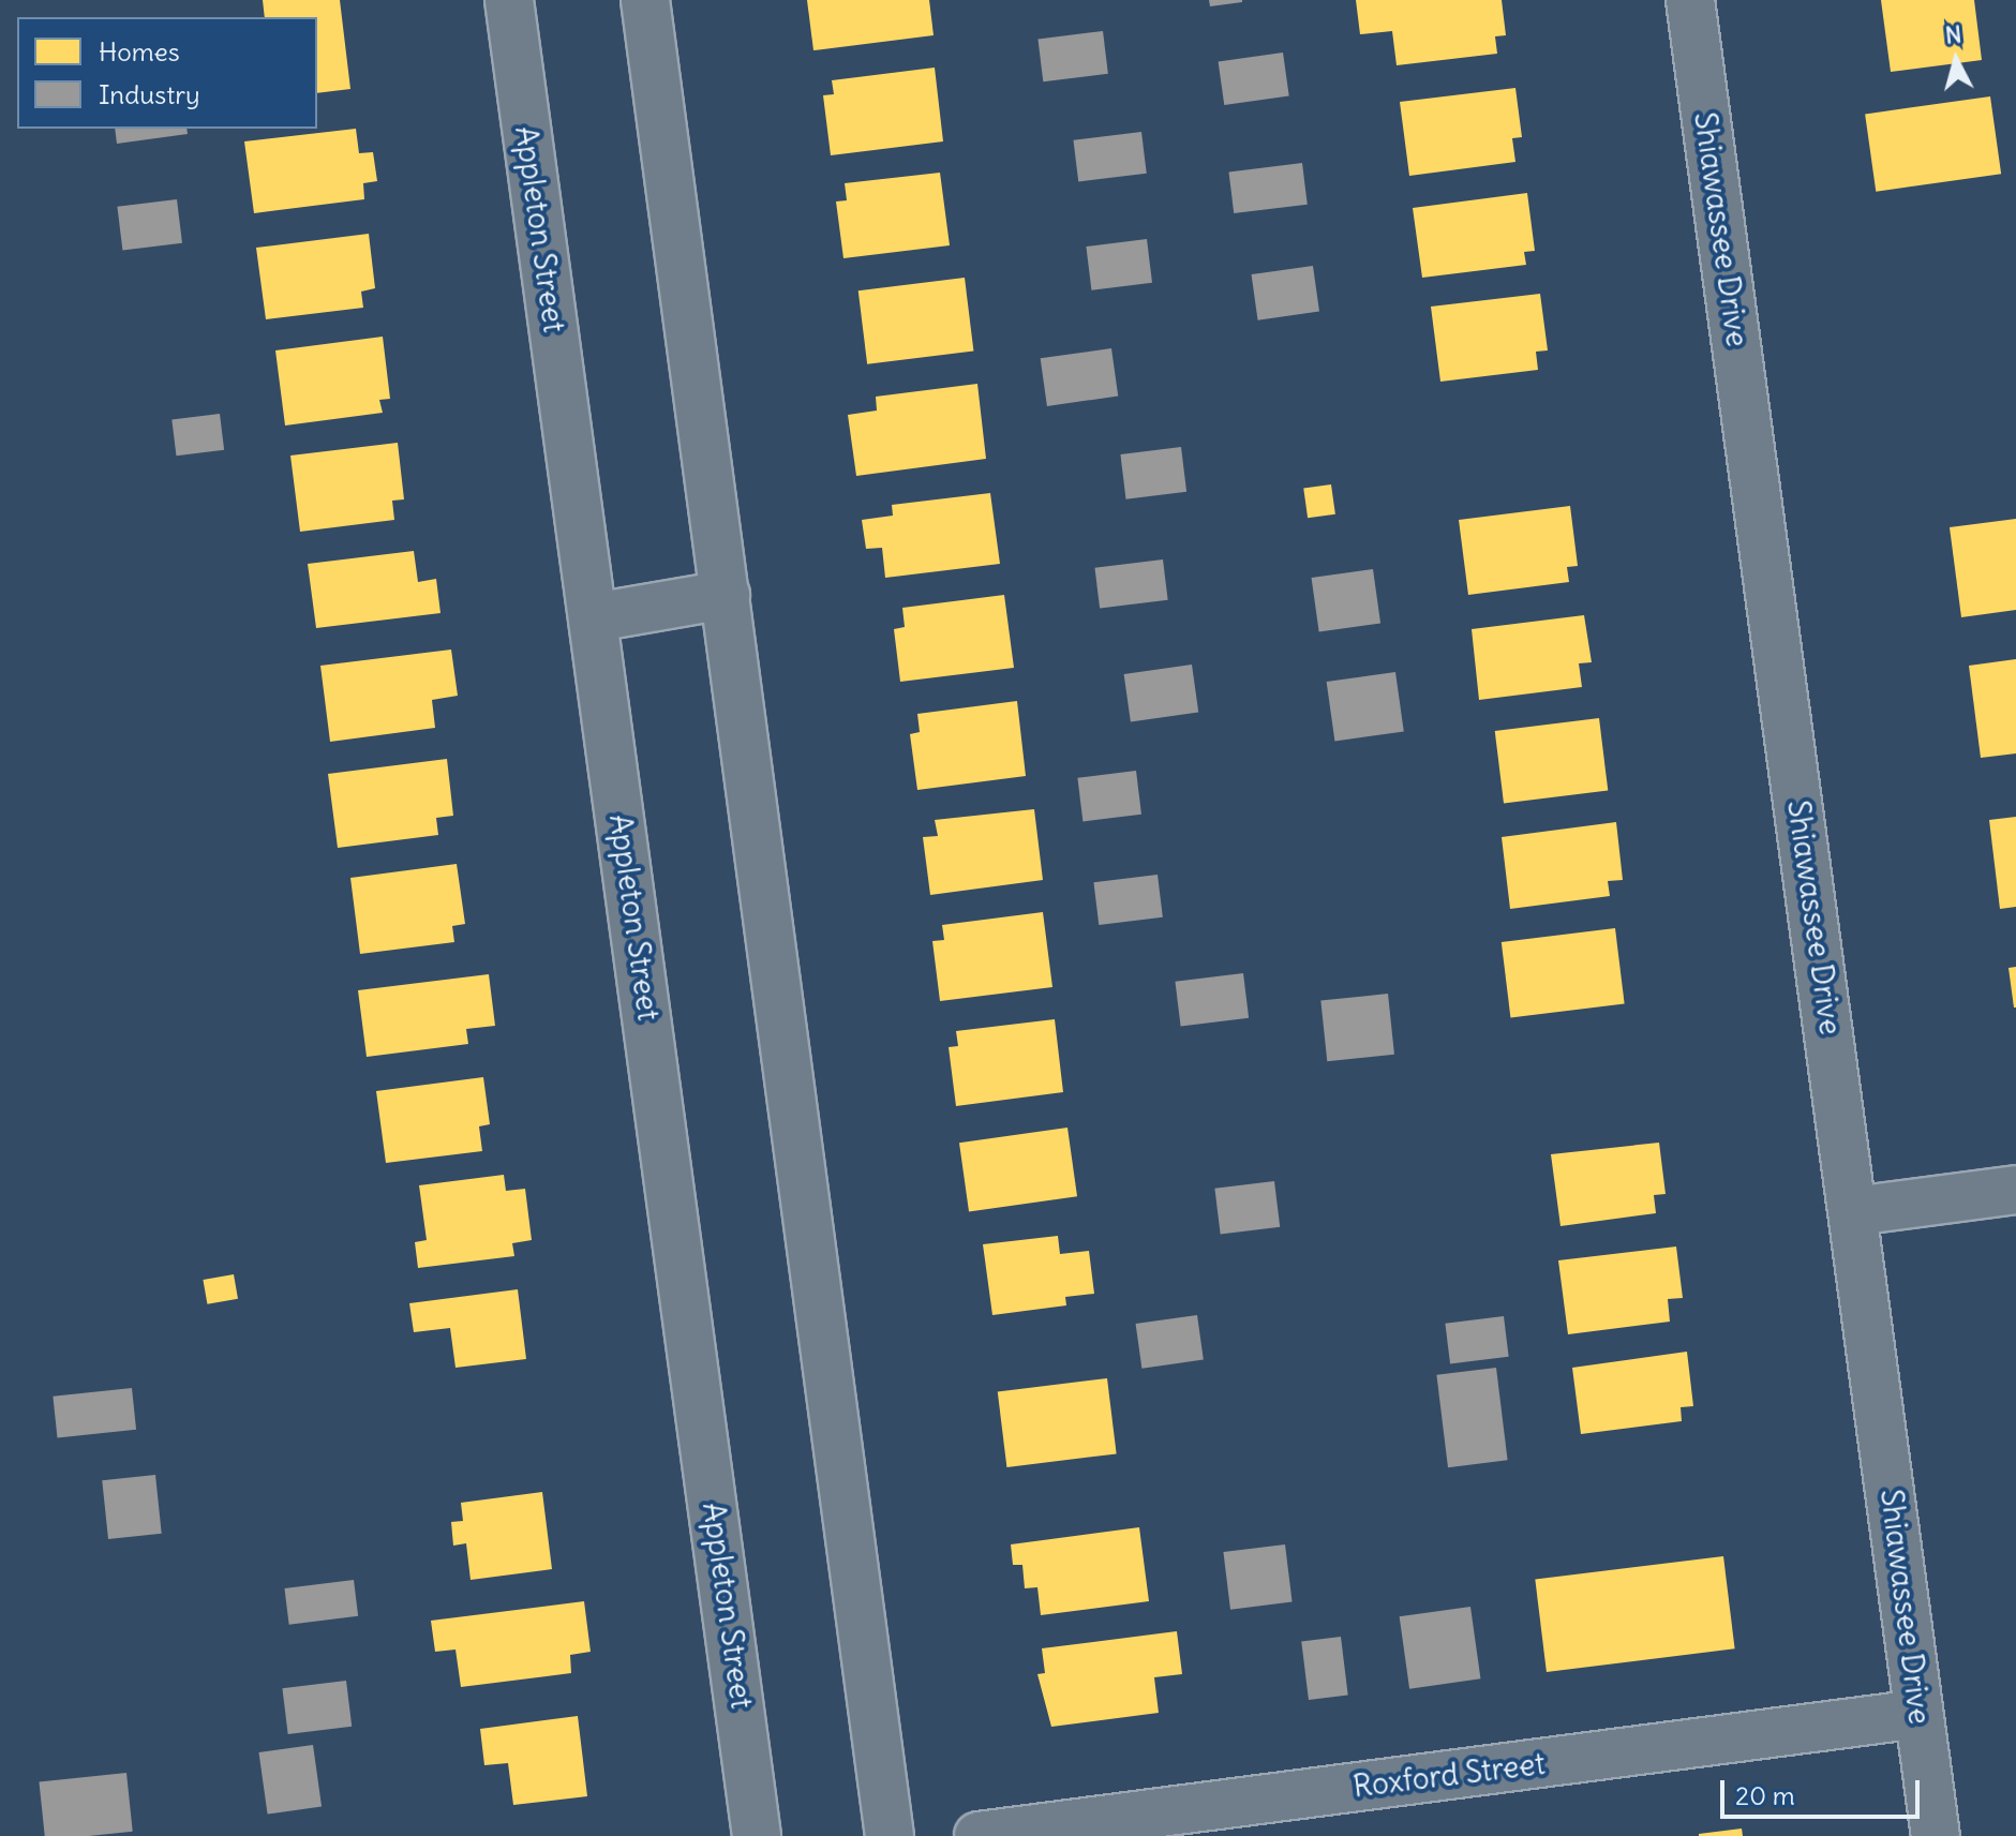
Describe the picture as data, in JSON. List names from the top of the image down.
{
  "streets": {
    "street": ["Appleton Street", "Shiawassee Drive", "Roxford Street"]
  },
  "crossings": [
    ["Shiawassee Drive", "Roxford Street"]
  ],
  "legend": ["Homes", "Industry"],
  "scale_bar": "20 m",
  "north": "top"
}
